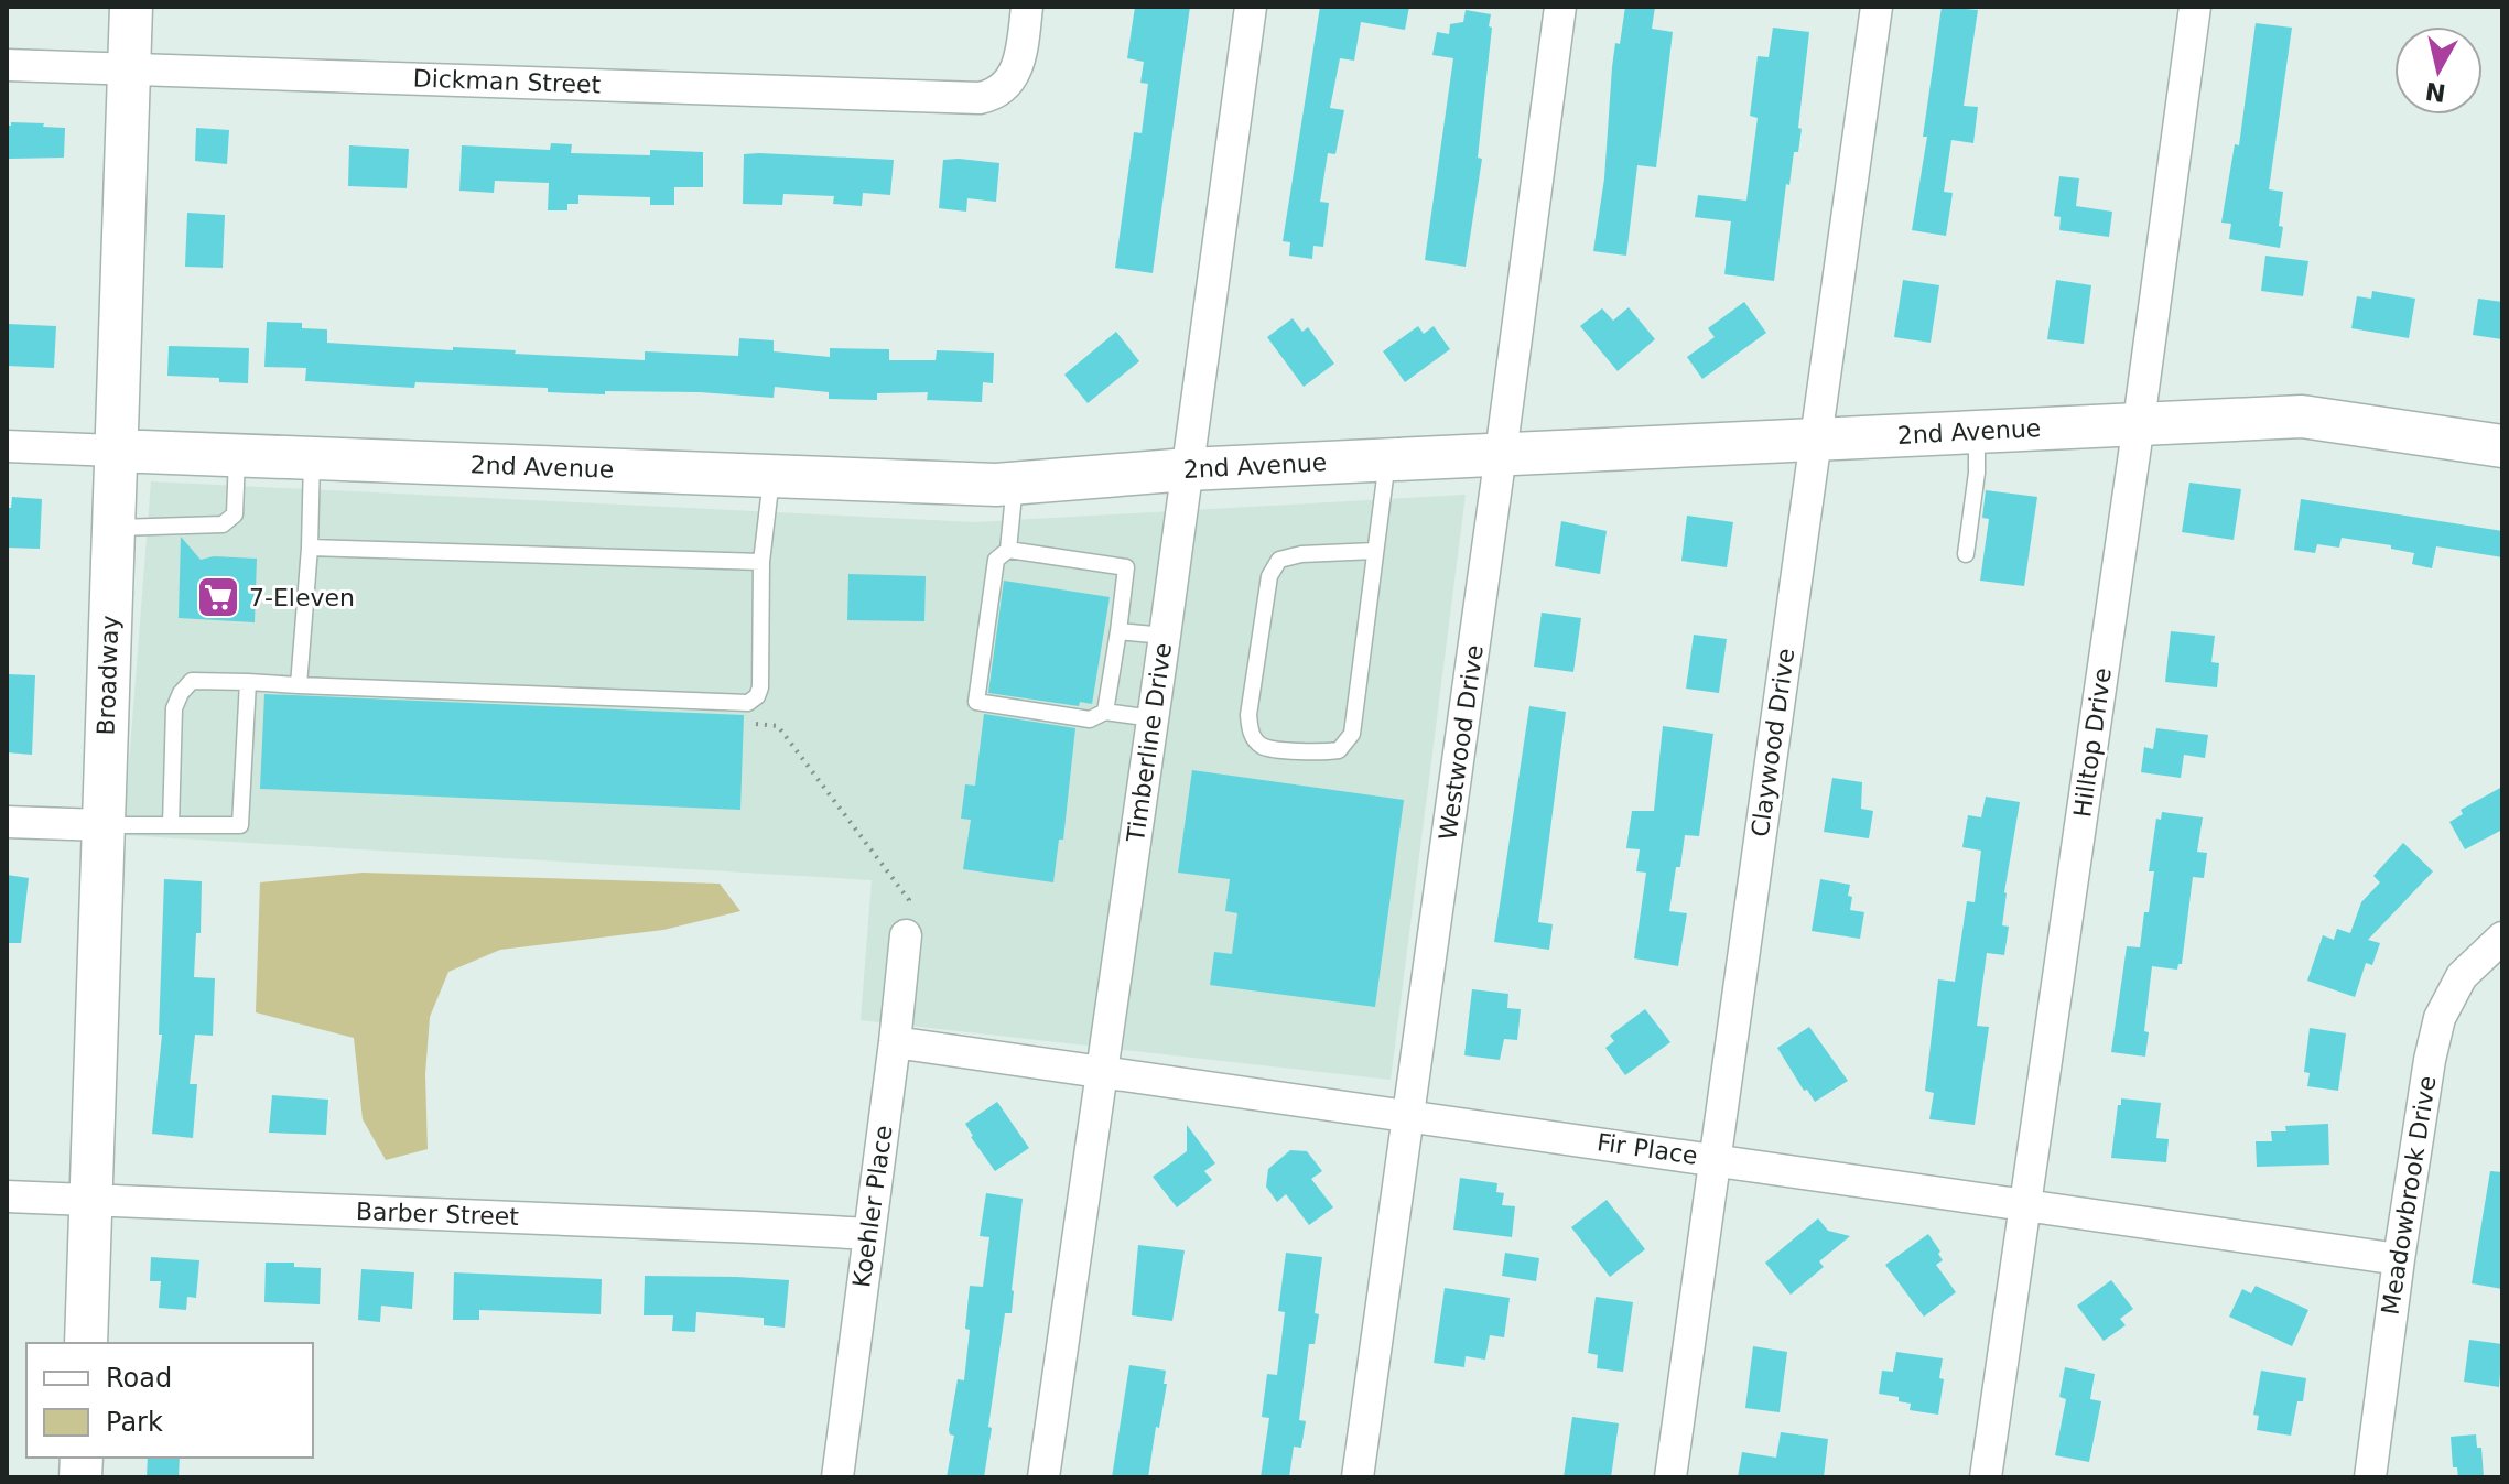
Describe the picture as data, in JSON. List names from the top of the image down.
{
  "streets": {
    "street": [
      "Dickman Street",
      "2nd Avenue",
      "Broadway",
      "Timberline Drive",
      "Westwood Drive",
      "Claywood Drive",
      "Hilltop Drive",
      "Fir Place",
      "Meadowbrook Drive",
      "Koehler Place",
      "Barber Street"
    ]
  },
  "crossings": [
    ["Dickman Street", "Broadway"],
    ["2nd Avenue", "Broadway"],
    ["2nd Avenue", "Timberline Drive"],
    ["2nd Avenue", "Westwood Drive"],
    ["2nd Avenue", "Claywood Drive"],
    ["2nd Avenue", "Hilltop Drive"],
    ["Broadway", "Barber Street"],
    ["Timberline Drive", "Fir Place"],
    ["Westwood Drive", "Fir Place"],
    ["Claywood Drive", "Fir Place"],
    ["Hilltop Drive", "Fir Place"],
    ["Fir Place", "Meadowbrook Drive"],
    ["Fir Place", "Koehler Place"],
    ["Koehler Place", "Barber Street"]
  ],
  "places": {
    "supermarket": ["7-Eleven"]
  },
  "legend": ["Road", "Park"],
  "north": "bottom"
}
